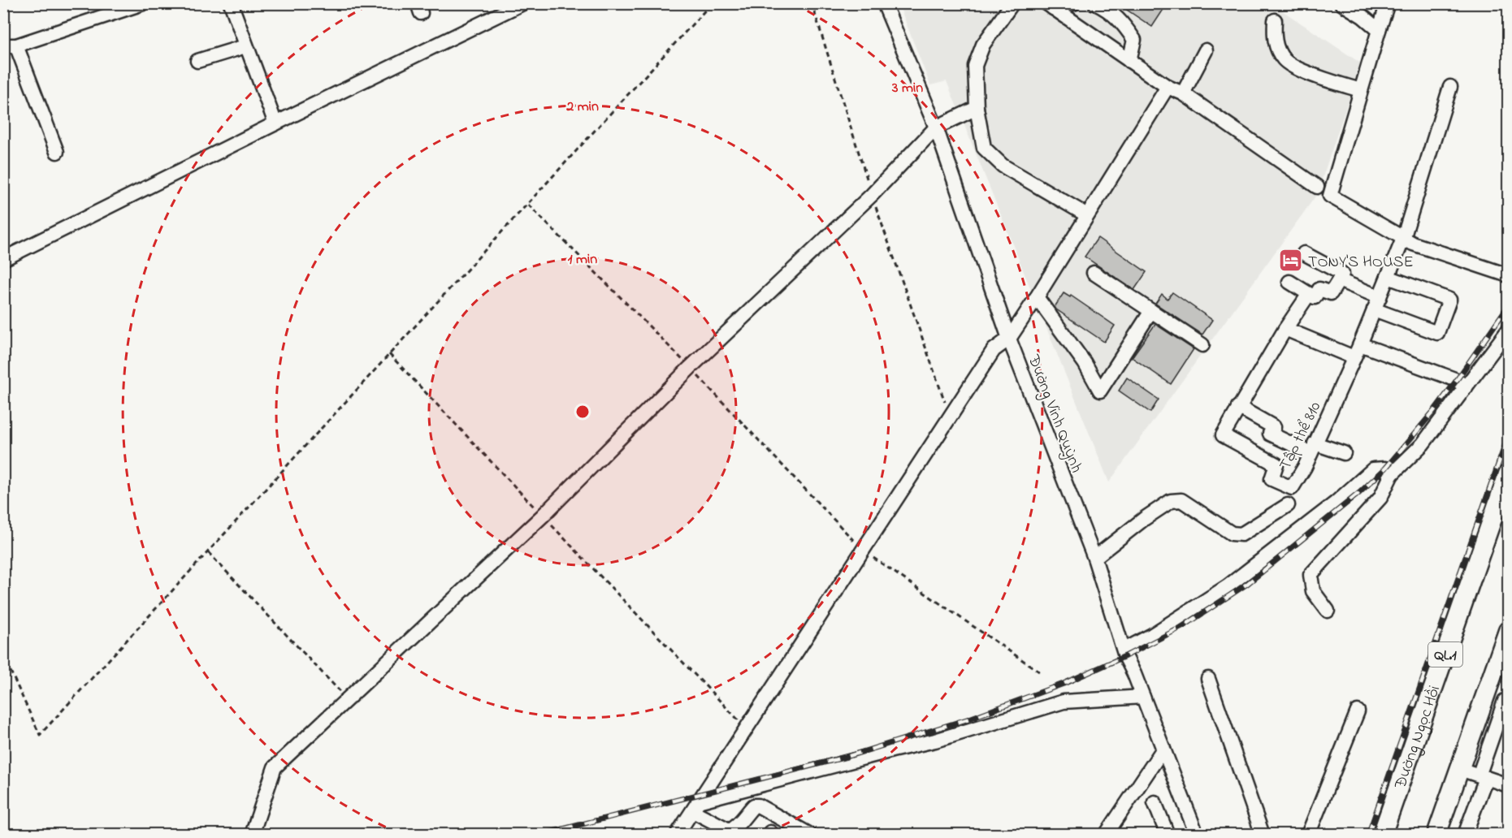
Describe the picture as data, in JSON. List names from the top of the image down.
{
  "streets": {
    "highway": ["QL.1", "Đường Ngọc Hồi"],
    "street": ["Đường Vĩnh Quỳnh", "Tập thể 810"]
  },
  "places": {
    "hotel": ["TONY'S HOUSE"]
  },
  "rings": ["3 min", "2 min", "1 min"]
}
